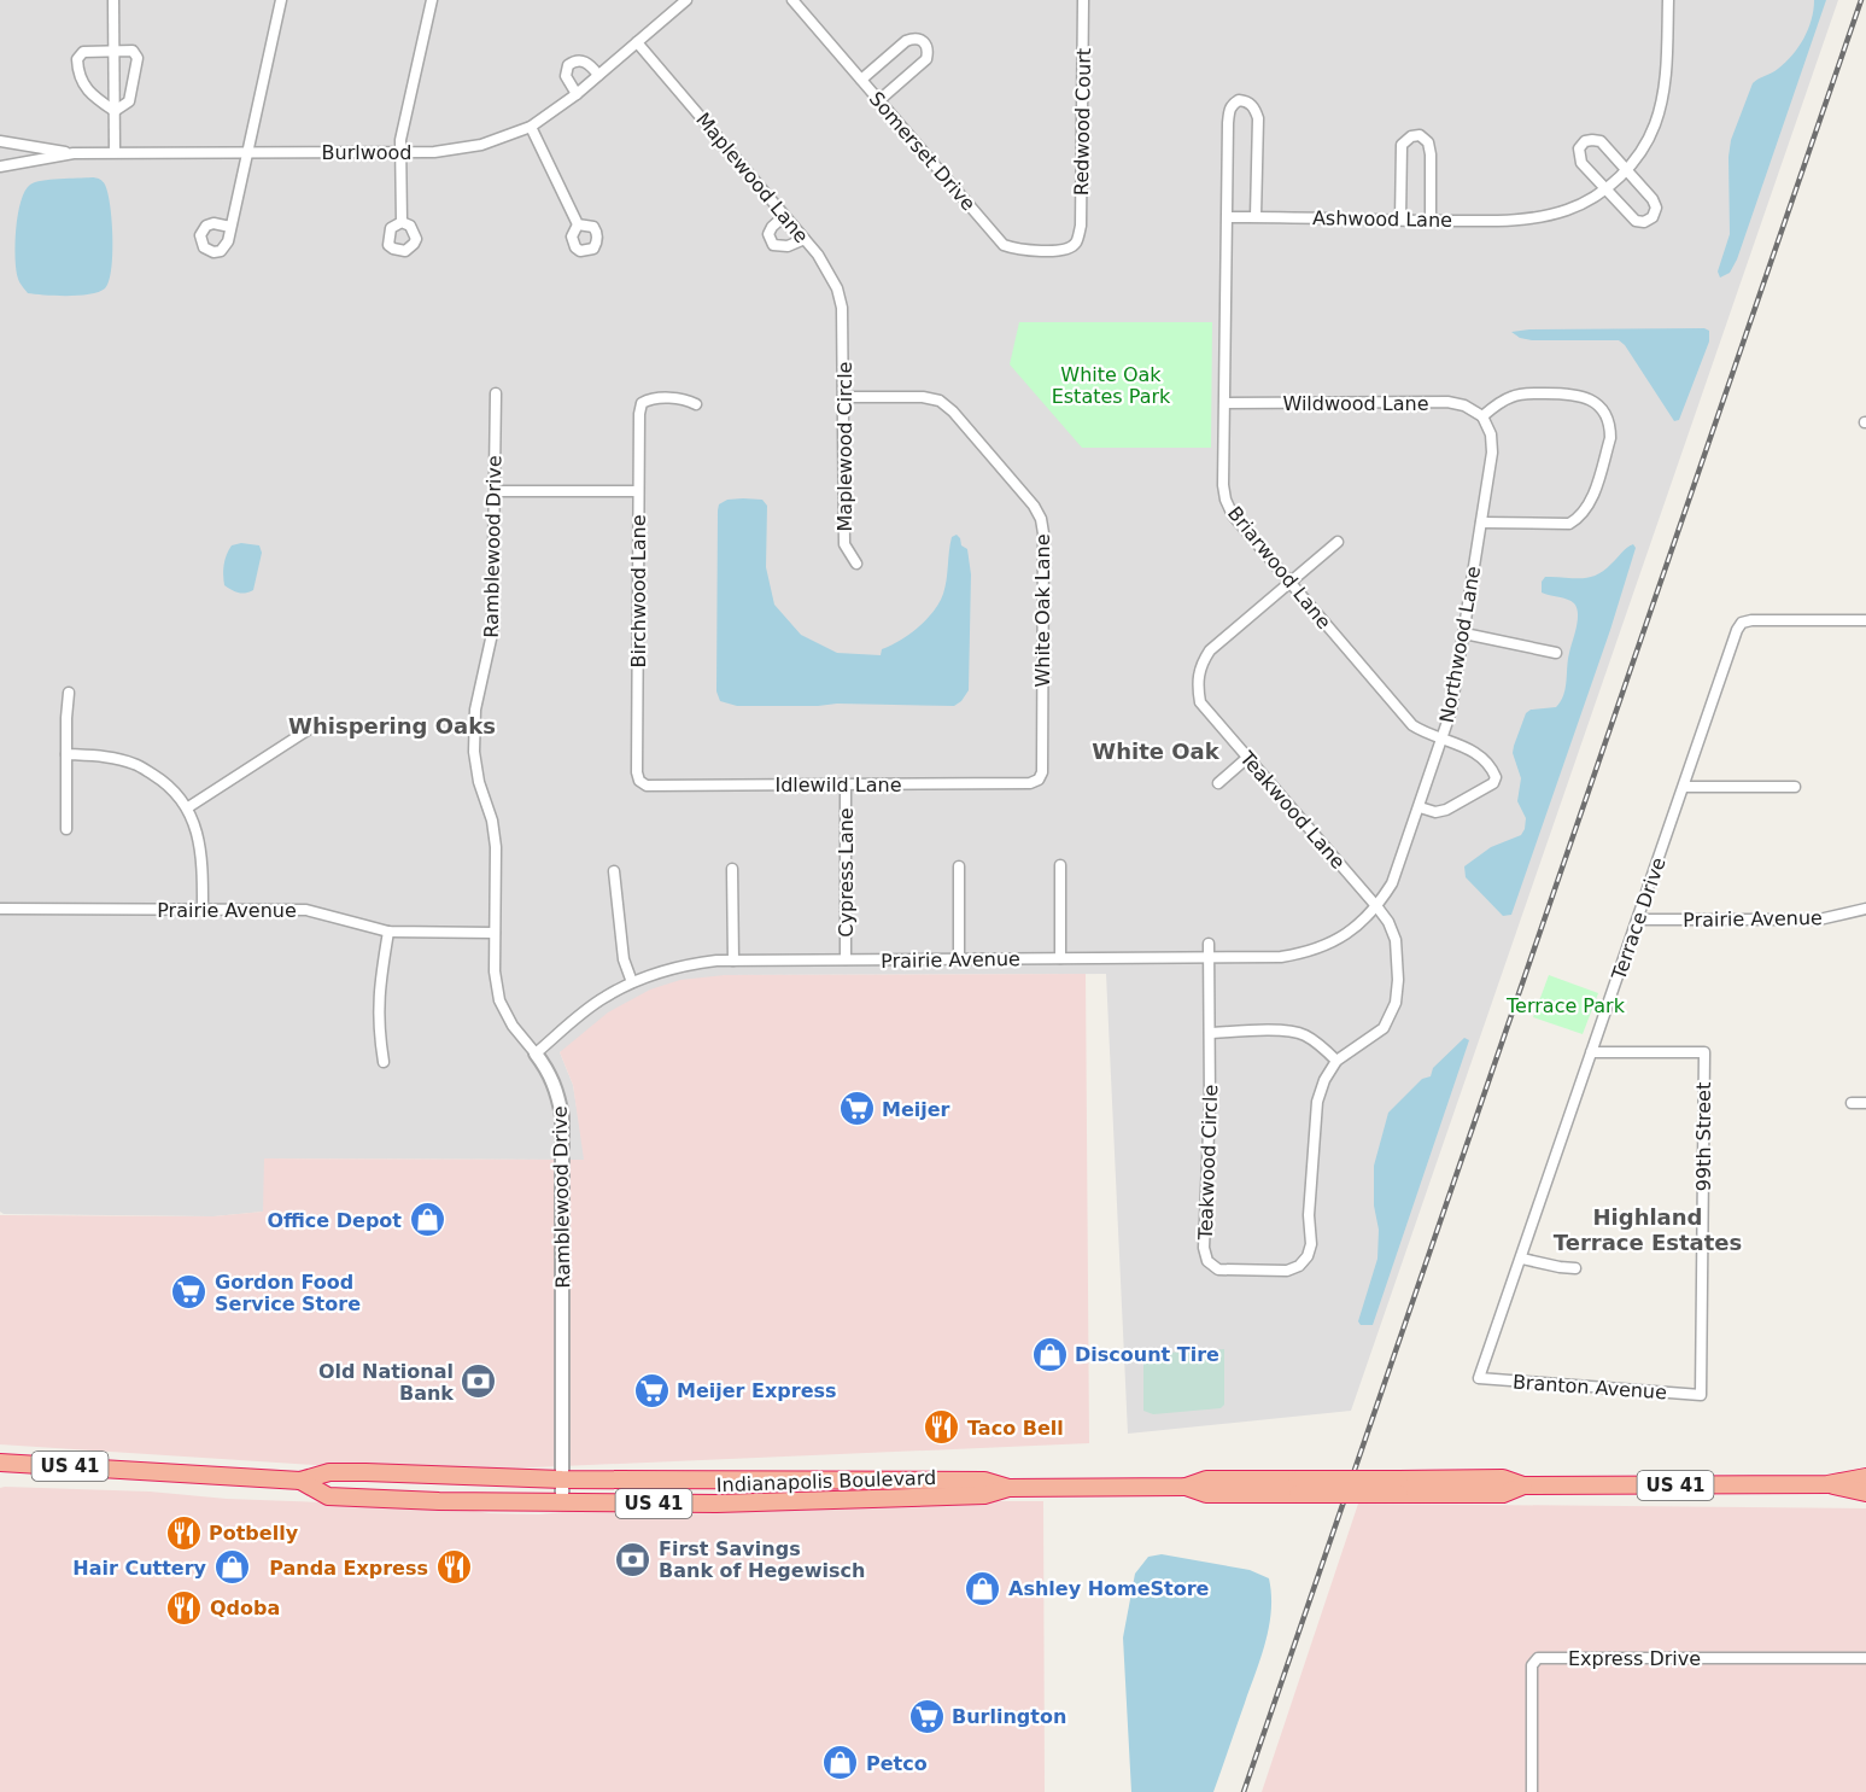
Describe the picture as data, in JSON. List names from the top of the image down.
{
  "streets": {
    "highway": ["US 41", "Indianapolis Boulevard"],
    "street": [
      "Redwood Court",
      "Somerset Drive",
      "Burlwood",
      "Maplewood Lane",
      "Ashwood Lane",
      "Wildwood Lane",
      "Maplewood Circle",
      "Ramblewood Drive",
      "Briarwood Lane",
      "Birchwood Lane",
      "White Oak Lane",
      "Northwood Lane",
      "Idlewild Lane",
      "Teakwood Lane",
      "Cypress Lane",
      "Prairie Avenue",
      "Terrace Drive",
      "99th Street",
      "Teakwood Circle",
      "Branton Avenue",
      "Express Drive"
    ]
  },
  "crossings": [
    ["Redwood Court", "Somerset Drive"],
    ["Burlwood", "Maplewood Lane"],
    ["Maplewood Lane", "Maplewood Circle"],
    ["Ashwood Lane", "Briarwood Lane"],
    ["Wildwood Lane", "Briarwood Lane"],
    ["Wildwood Lane", "Northwood Lane"],
    ["Maplewood Circle", "White Oak Lane"],
    ["Ramblewood Drive", "Prairie Avenue"],
    ["Ramblewood Drive", "Indianapolis Boulevard"],
    ["Briarwood Lane", "Northwood Lane"],
    ["Briarwood Lane", "Teakwood Lane"],
    ["Birchwood Lane", "Idlewild Lane"],
    ["White Oak Lane", "Idlewild Lane"],
    ["Northwood Lane", "Teakwood Lane"],
    ["Northwood Lane", "Prairie Avenue"],
    ["Northwood Lane", "Teakwood Circle"],
    ["Idlewild Lane", "Cypress Lane"],
    ["Teakwood Lane", "Prairie Avenue"],
    ["Teakwood Lane", "Teakwood Circle"],
    ["Cypress Lane", "Prairie Avenue"],
    ["Prairie Avenue", "Terrace Drive"],
    ["Prairie Avenue", "Teakwood Circle"],
    ["Terrace Drive", "99th Street"],
    ["Terrace Drive", "Branton Avenue"],
    ["99th Street", "Branton Avenue"]
  ],
  "districts": ["Whispering Oaks", "White Oak", "Highland Terrace Estates"],
  "parks": ["White Oak Estates Park", "Terrace Park"],
  "places": {
    "supermarket": [
      "Meijer",
      "Gordon Food Service Store",
      "Meijer Express",
      "Burlington"
    ],
    "shop": [
      "Office Depot",
      "Discount Tire",
      "Hair Cuttery",
      "Ashley HomeStore",
      "Petco"
    ],
    "bank": ["Old National Bank", "First Savings Bank of Hegewisch"],
    "restaurant": [
      "Taco Bell",
      "Potbelly",
      "Panda Express",
      "Qdoba"
    ]
  }
}
